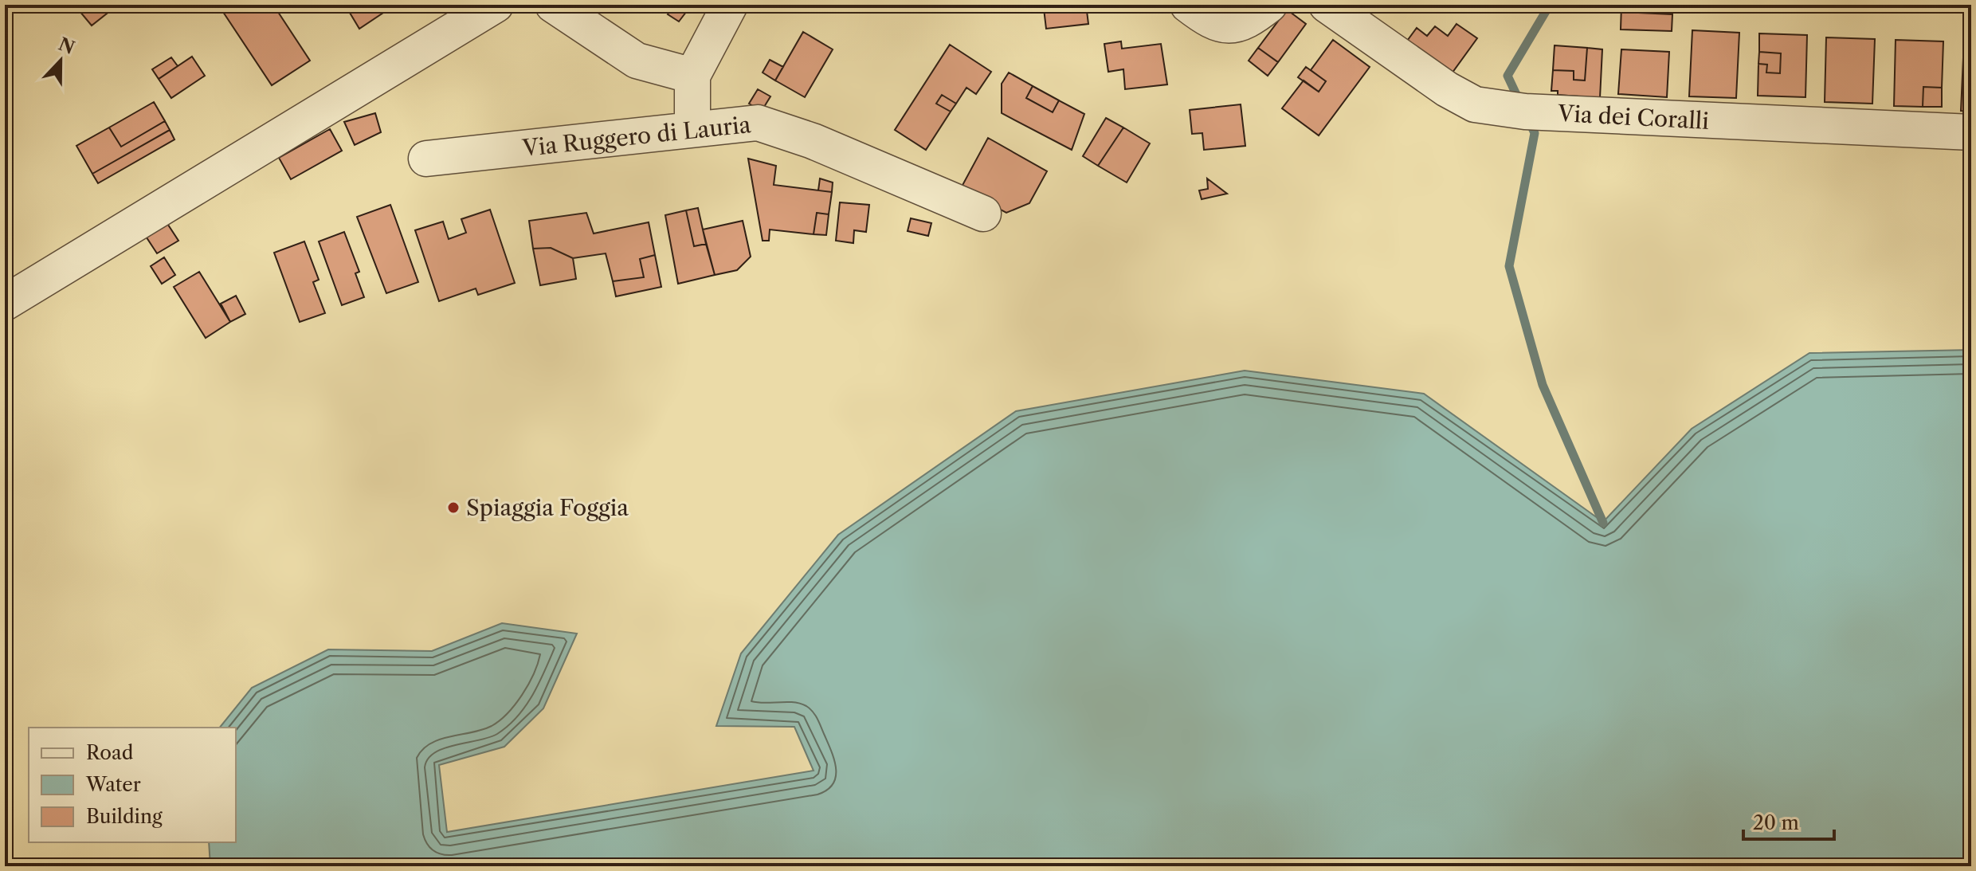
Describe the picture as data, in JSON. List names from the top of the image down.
{
  "streets": {
    "street": ["Via dei Coralli", "Via Ruggero di Lauria"]
  },
  "places": ["Spiaggia Foggia"],
  "legend": ["Road", "Water", "Building"],
  "scale_bar": "20 m",
  "north": "top"
}
